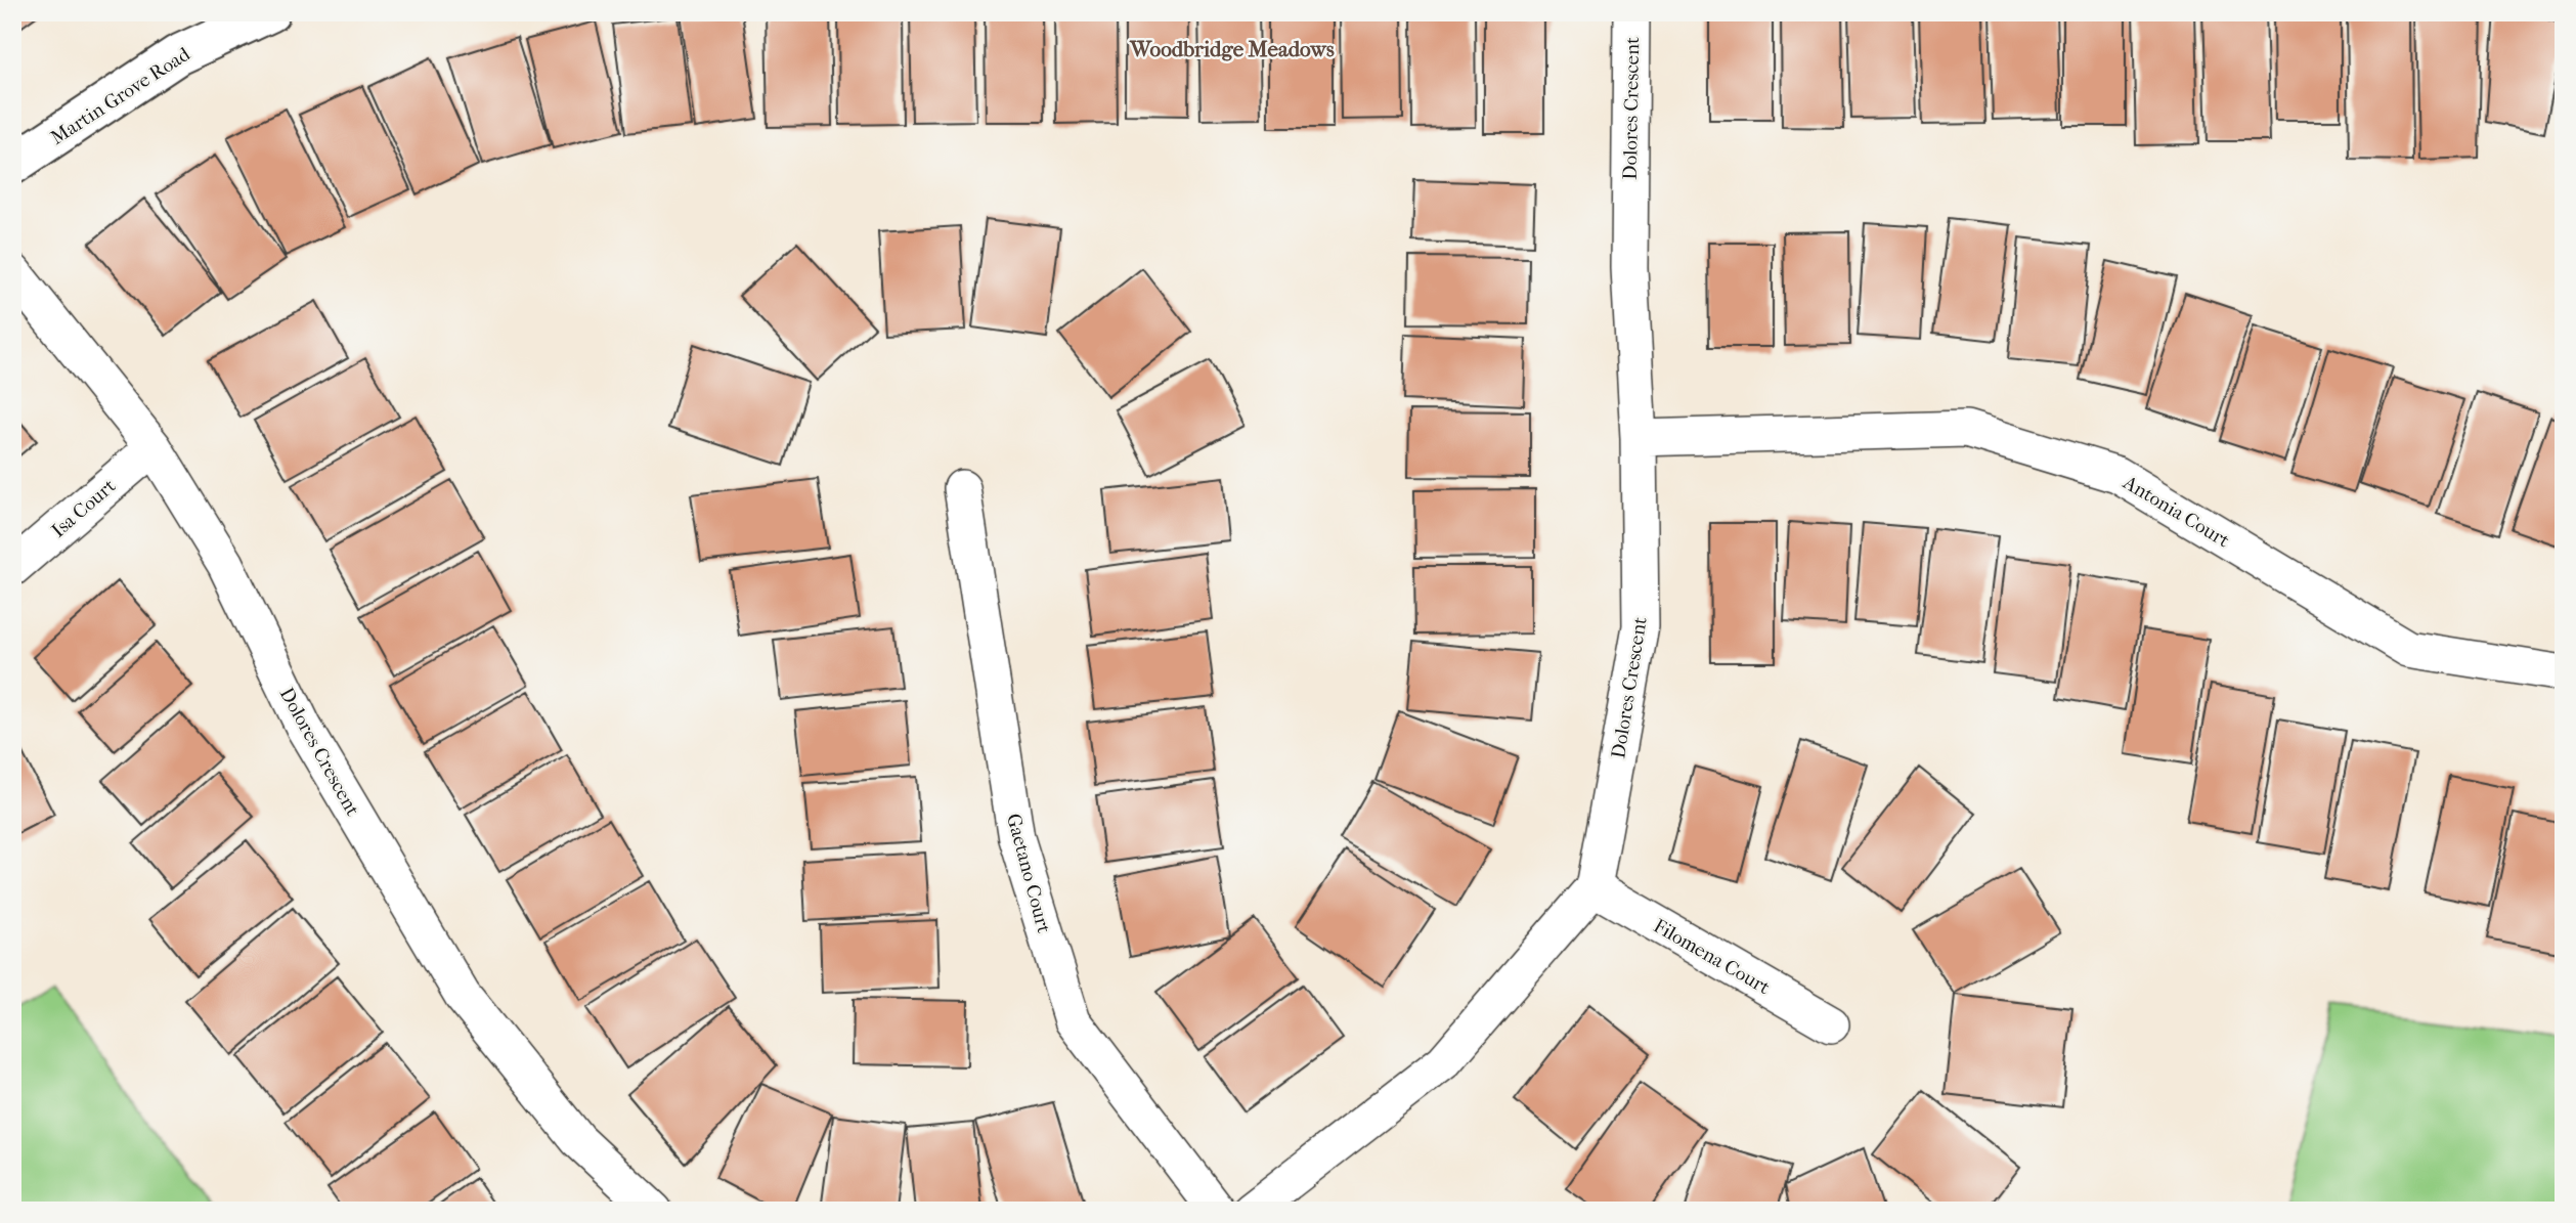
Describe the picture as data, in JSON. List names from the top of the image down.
{
  "streets": {
    "street": [
      "Martin Grove Road",
      "Dolores Crescent",
      "Isa Court",
      "Antonia Court",
      "Gaetano Court",
      "Filomena Court"
    ]
  },
  "crossings": [
    ["Dolores Crescent", "Isa Court"],
    ["Dolores Crescent", "Antonia Court"],
    ["Dolores Crescent", "Filomena Court"]
  ],
  "districts": ["Woodbridge Meadows"]
}
